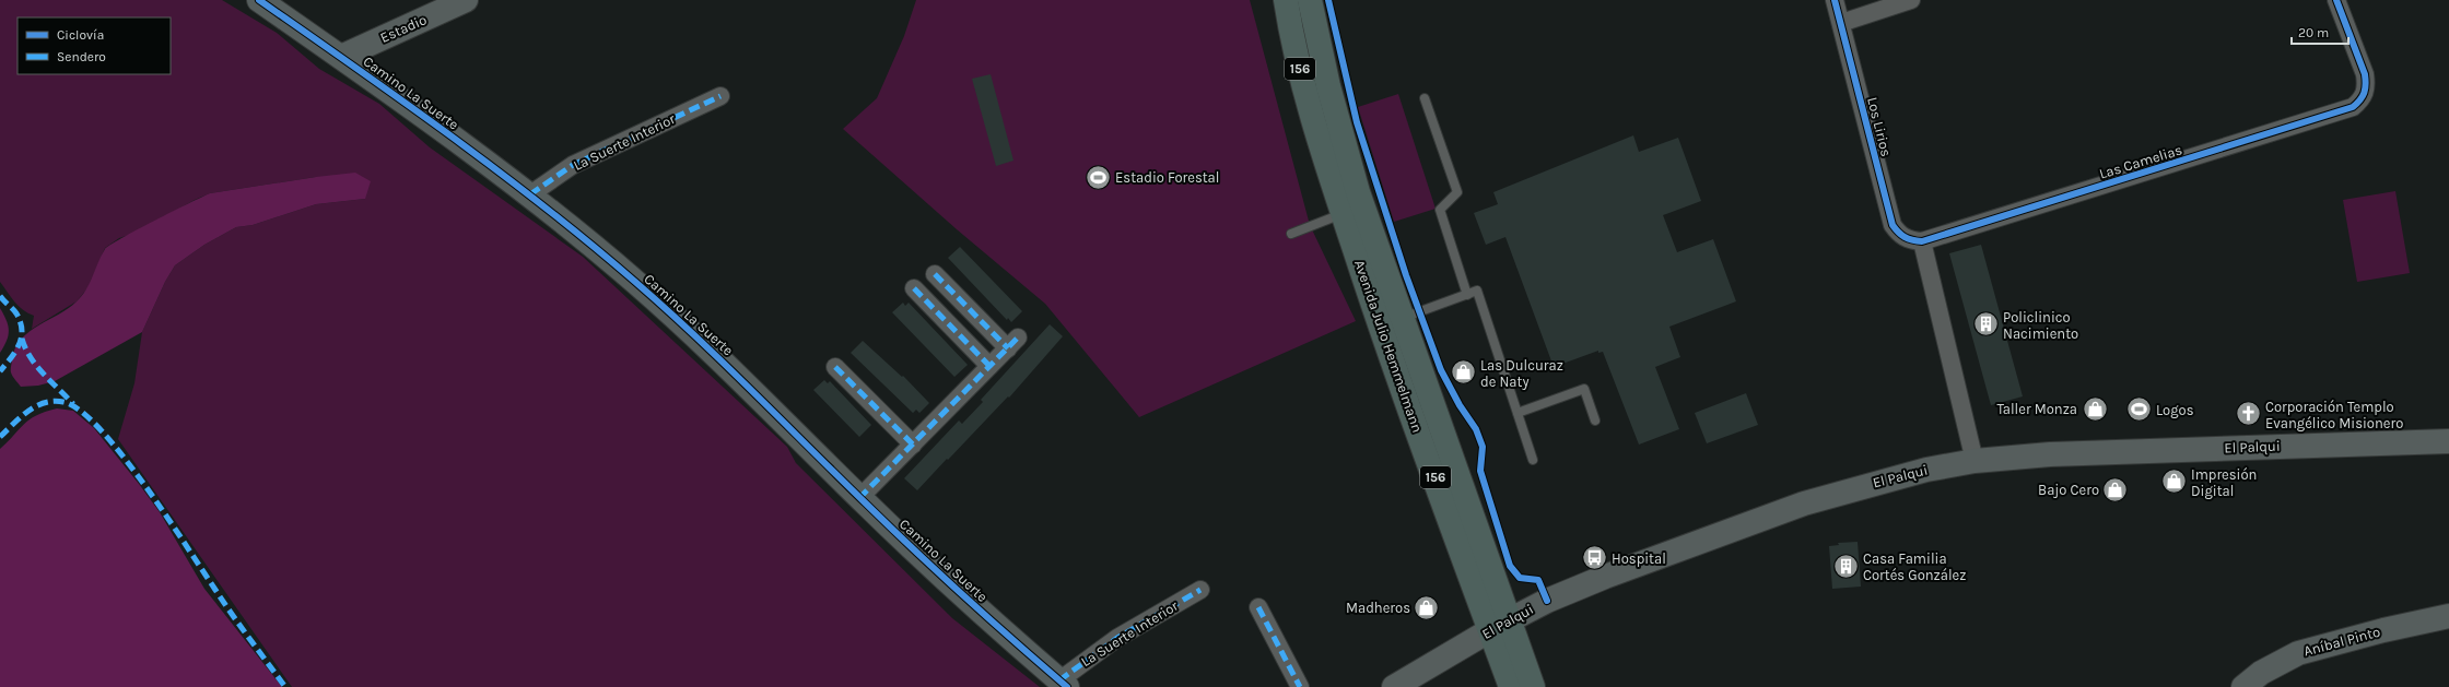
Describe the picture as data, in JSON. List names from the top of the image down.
{
  "streets": {
    "highway": ["156", "Avenida Julio Hemmelmann"],
    "street": [
      "Estadio",
      "Camino La Suerte",
      "Los Lirios",
      "La Suerte Interior",
      "Las Camelias",
      "El Palqui",
      "Aníbal Pinto"
    ]
  },
  "crossings": [
    ["Estadio", "Camino La Suerte"],
    ["Camino La Suerte", "La Suerte Interior"],
    ["Los Lirios", "Las Camelias"],
    ["Avenida Julio Hemmelmann", "El Palqui"]
  ],
  "places": {
    "sports": ["Estadio Forestal", "Logos"],
    "building": ["Policlinico Nacimiento", "Casa Familia Cortés González"],
    "shop": [
      "Las Dulcuraz de Naty",
      "Taller Monza",
      "Impresión Digital",
      "Bajo Cero",
      "Madheros"
    ],
    "church": ["Corporación Templo Evangélico Misionero"],
    "bus stop": ["Hospital"]
  },
  "legend": ["Ciclovía", "Sendero"],
  "scale_bar": "20 m"
}
